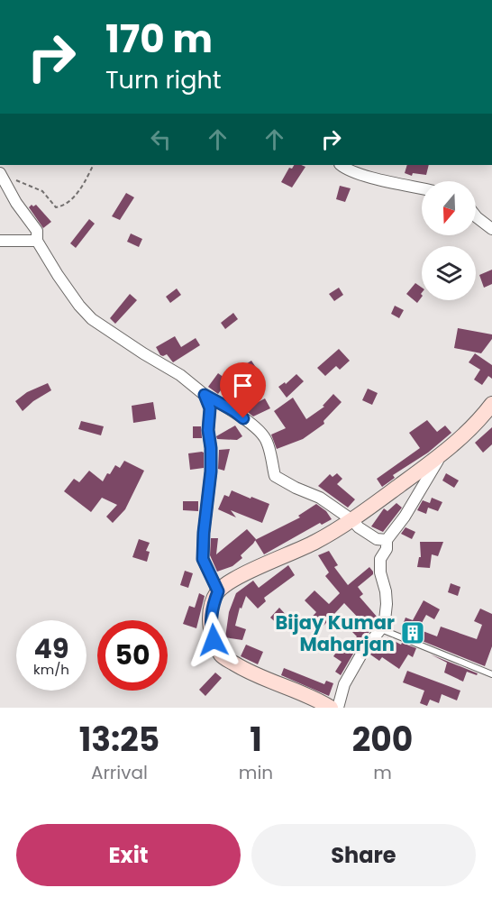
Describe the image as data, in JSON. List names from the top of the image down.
{
  "places": {
    "building": ["Bijay Kumar Maharjan"]
  },
  "north": "bottom",
  "page": {
    "turn": ["170 m", "Turn right"],
    "speed": "49 km/h",
    "limit": "50",
    "eta": [
      "13:25",
      "Arrival",
      "1",
      "min",
      "200",
      "m"
    ],
    "buttons": ["Exit", "Share"]
  }
}
